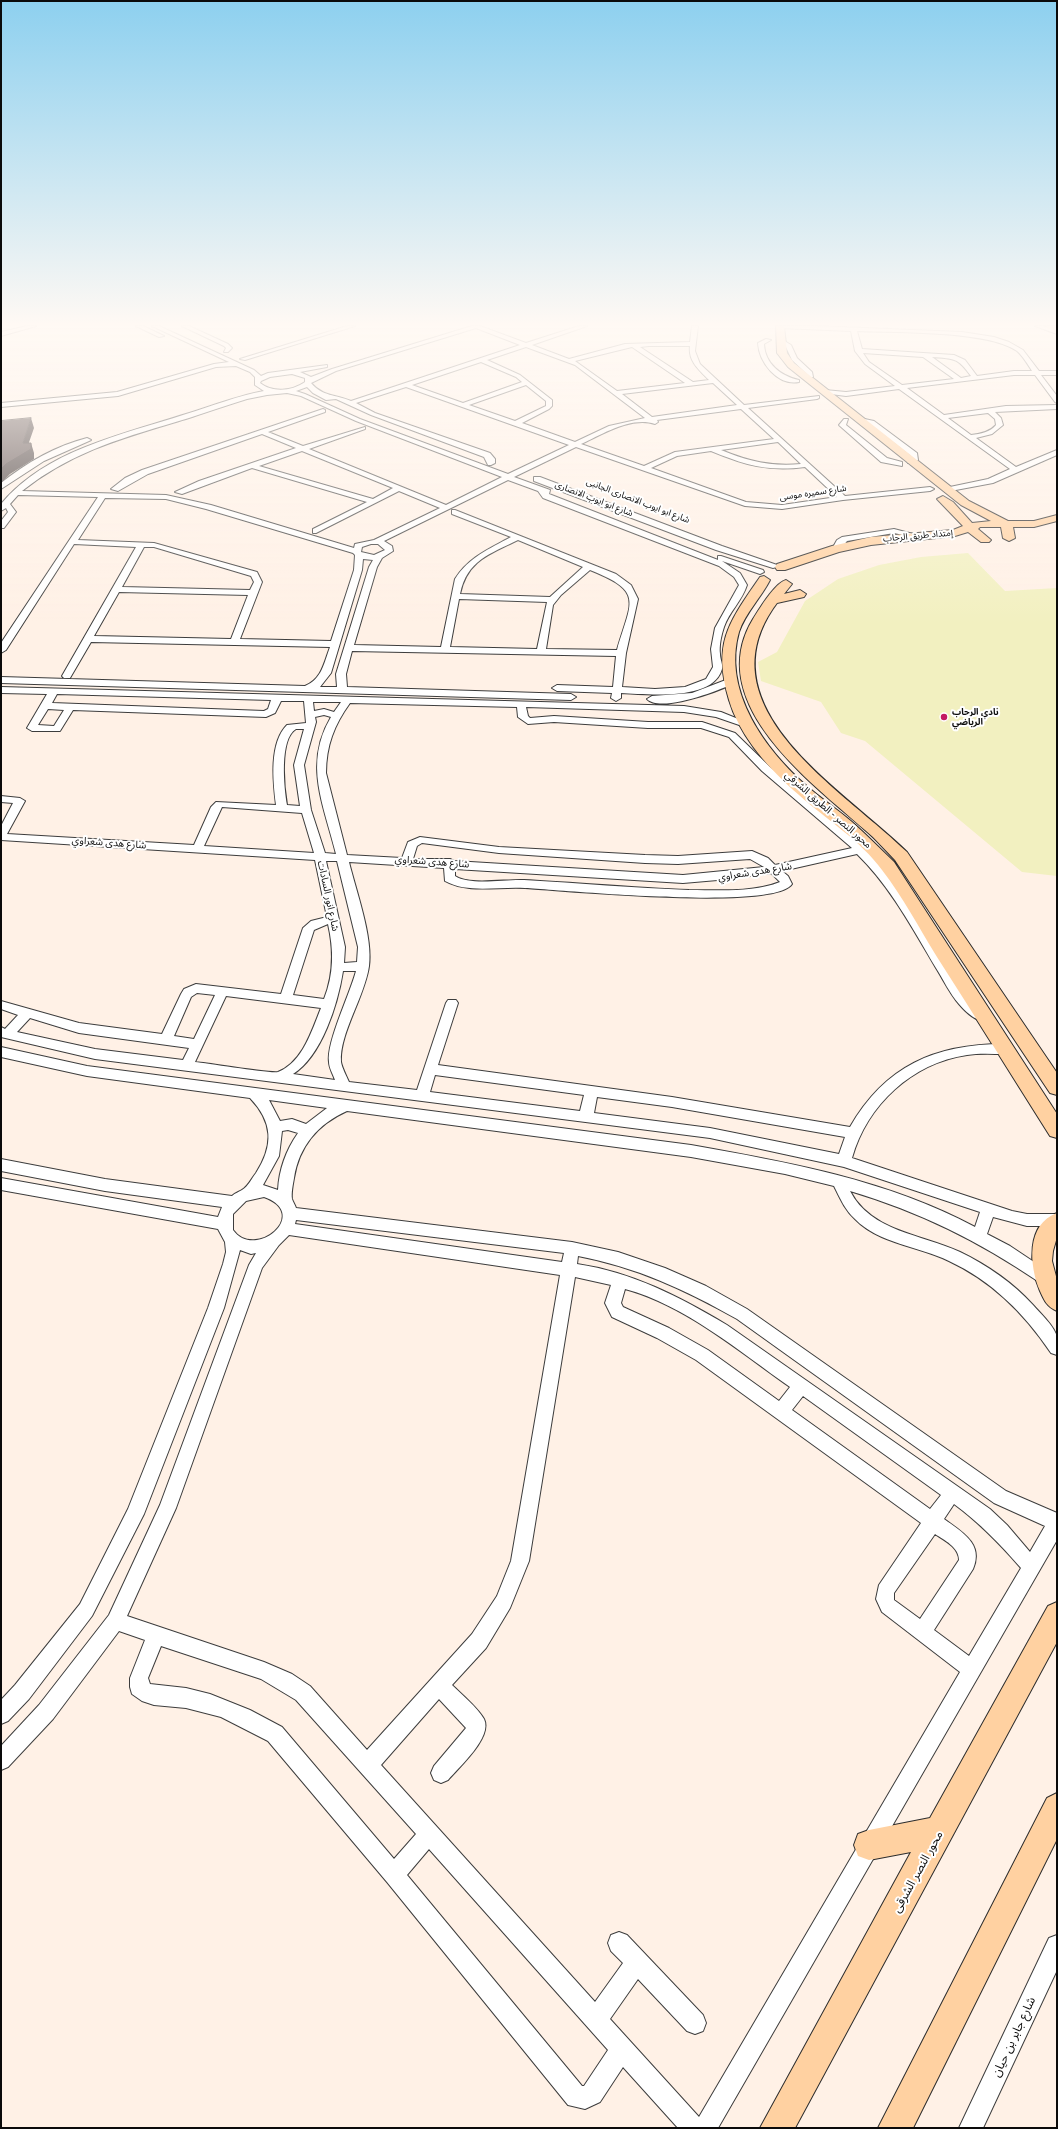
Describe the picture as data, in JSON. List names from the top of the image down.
{
  "streets": {
    "street": [
      "شارع سميره موسى",
      "شارع ابو ايوب الانصارى",
      "شارع ابو ايوب الانصارى الجانبى",
      "إمتداد طريق الرحاب",
      "محور النصر - الطريق الشرقي",
      "شارع هدى شعراوي",
      "شارع انور السادات",
      "محور النصر الشرقى",
      "شارع جابر بن حيان"
    ]
  },
  "crossings": [
    ["شارع ابو ايوب الانصارى", "شارع ابو ايوب الانصارى الجانبى"],
    ["شارع ابو ايوب الانصارى الجانبى", "إمتداد طريق الرحاب"],
    ["إمتداد طريق الرحاب", "محور النصر - الطريق الشرقي"],
    ["شارع هدى شعراوي", "شارع انور السادات"]
  ],
  "places": ["نادي الرحاب الرياضي"]
}
